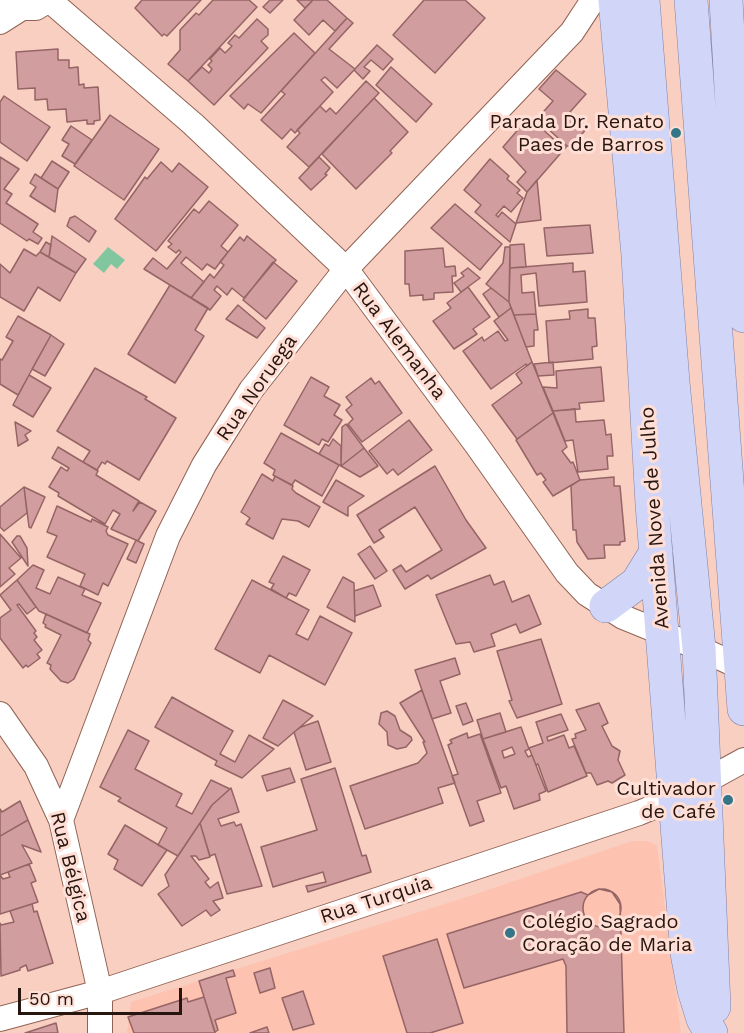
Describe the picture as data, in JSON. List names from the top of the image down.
{
  "streets": {
    "main road": ["Avenida Nove de Julho"],
    "street": [
      "Rua Alemanha",
      "Rua Noruega",
      "Rua Bélgica",
      "Rua Turquia"
    ]
  },
  "crossings": [
    ["Rua Alemanha", "Rua Noruega"],
    ["Rua Alemanha", "Avenida Nove de Julho"],
    ["Rua Noruega", "Rua Bélgica"],
    ["Avenida Nove de Julho", "Rua Turquia"],
    ["Rua Bélgica", "Rua Turquia"]
  ],
  "places": ["Parada Dr. Renato Paes de Barros", "Cultivador de Café", "Colégio Sagrado Coração de Maria"],
  "scale_bar": "50 m"
}
